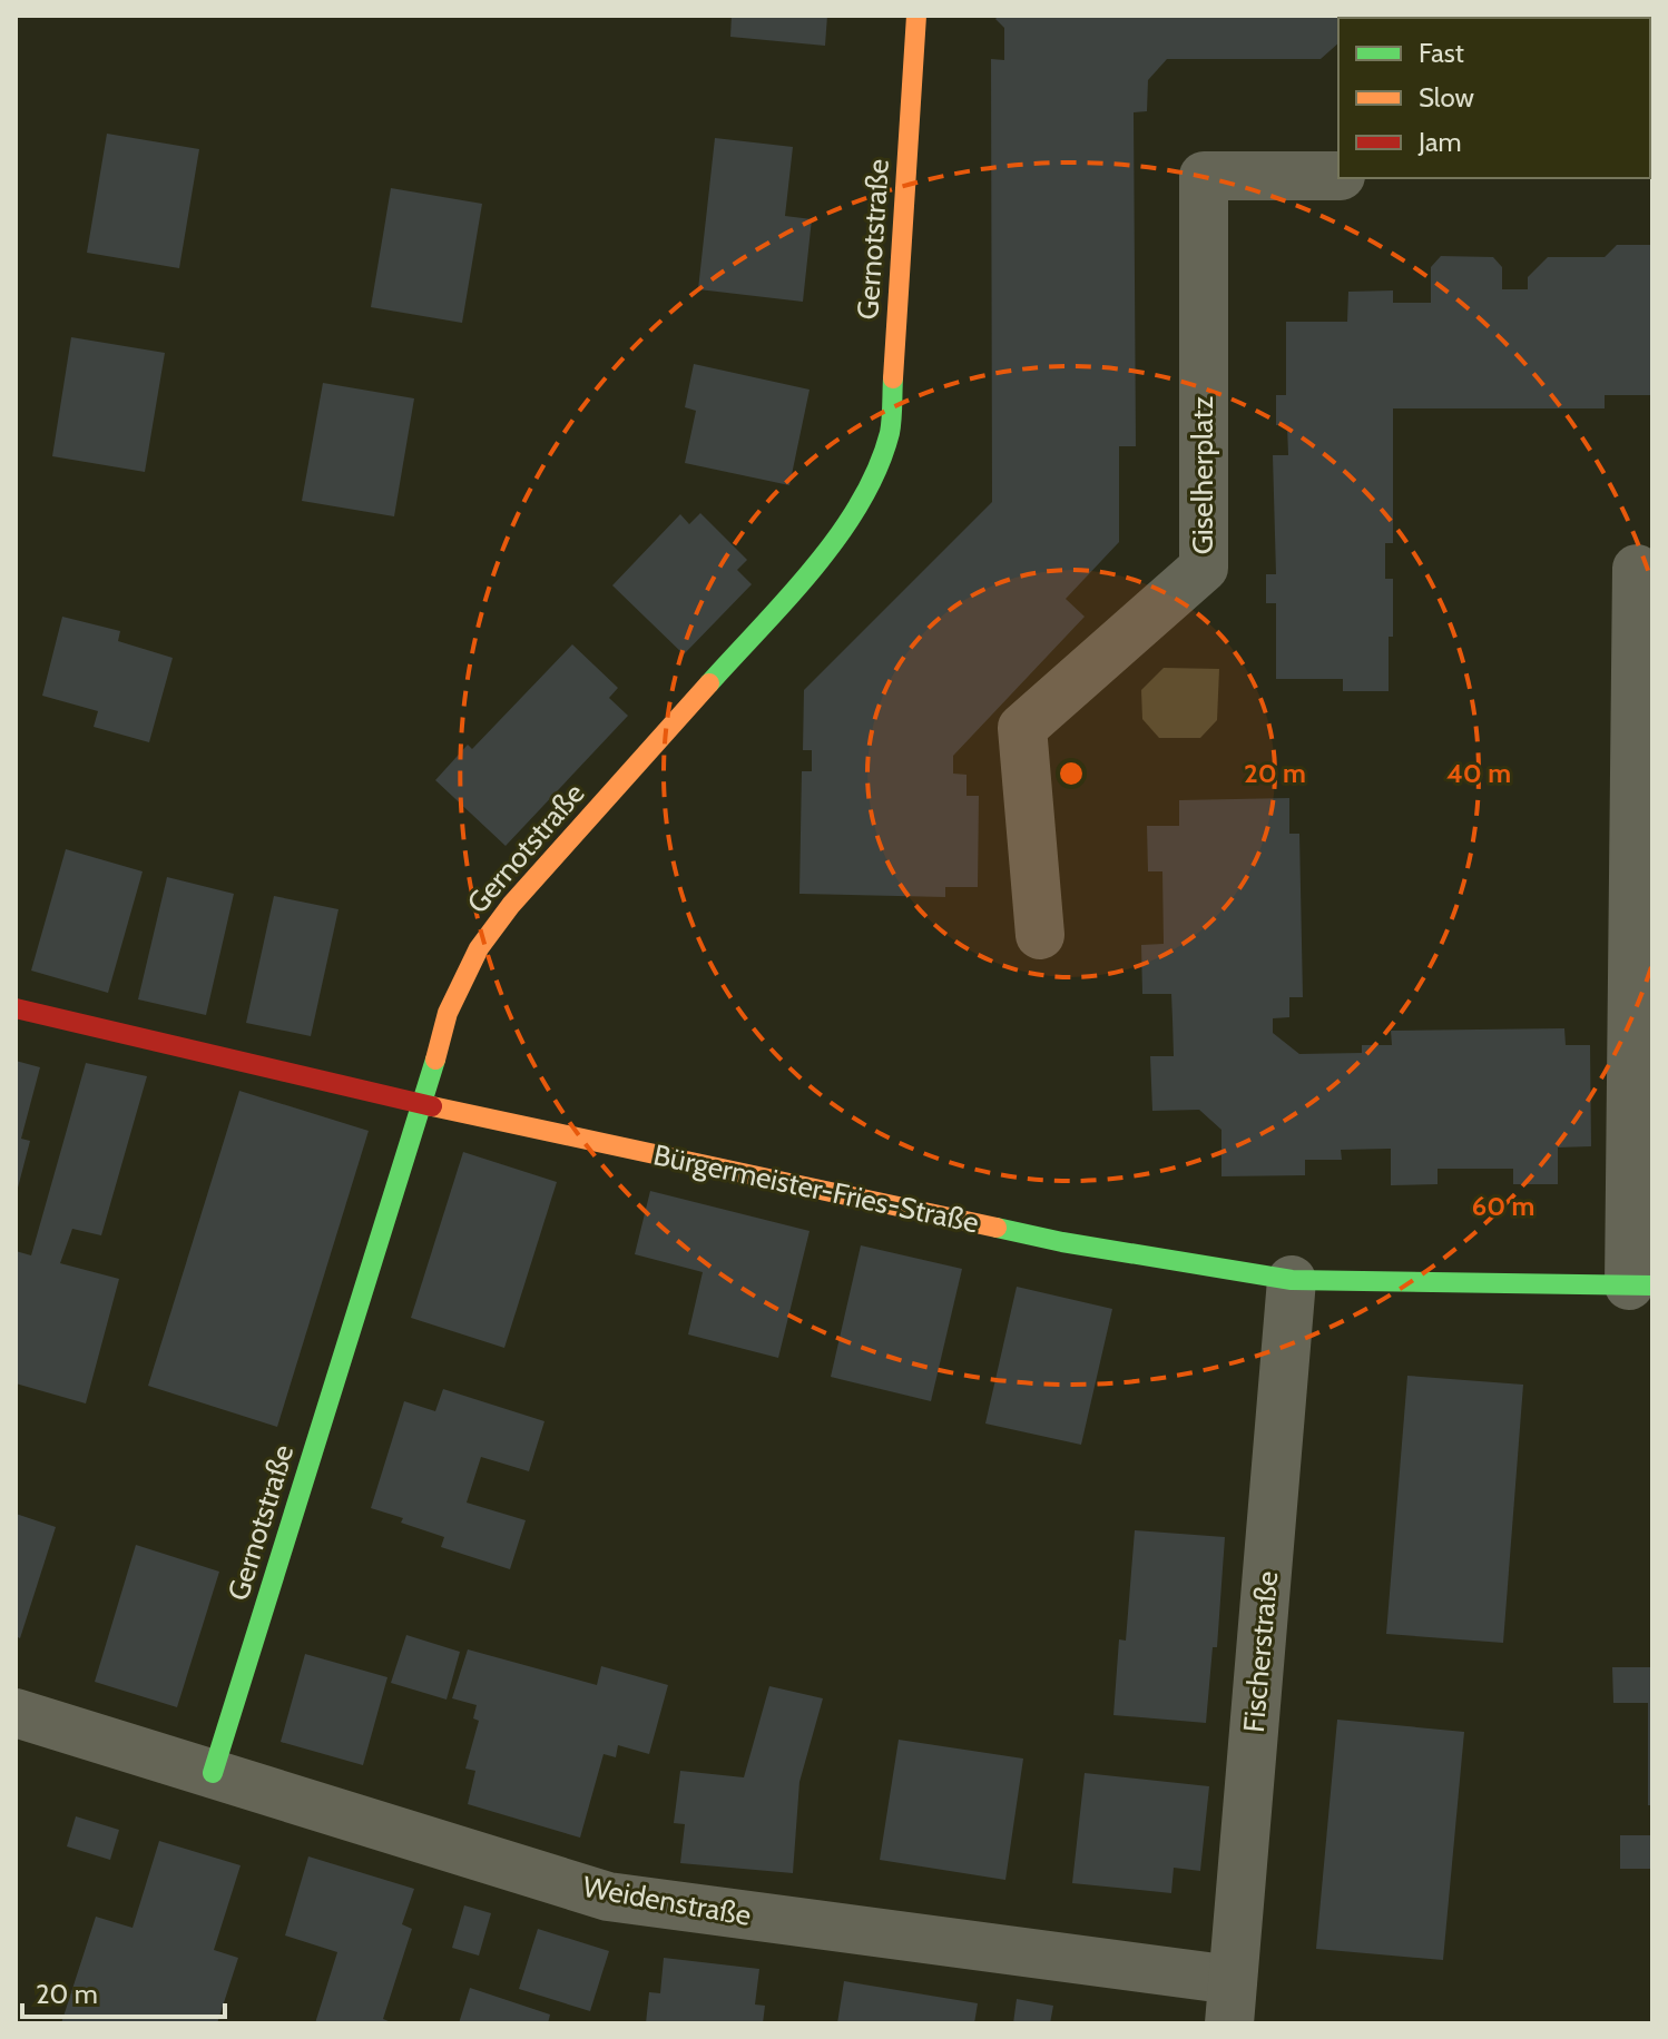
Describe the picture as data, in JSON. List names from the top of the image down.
{
  "streets": {
    "street": [
      "Gernotstraße",
      "Giselherplatz",
      "Bürgermeister-Fries-Straße",
      "Fischerstraße",
      "Weidenstraße"
    ]
  },
  "crossings": [
    ["Gernotstraße", "Bürgermeister-Fries-Straße"],
    ["Gernotstraße", "Weidenstraße"],
    ["Bürgermeister-Fries-Straße", "Fischerstraße"],
    ["Fischerstraße", "Weidenstraße"]
  ],
  "legend": ["Fast", "Slow", "Jam"],
  "scale_bar": "20 m",
  "rings": ["20 m", "40 m", "60 m"]
}
